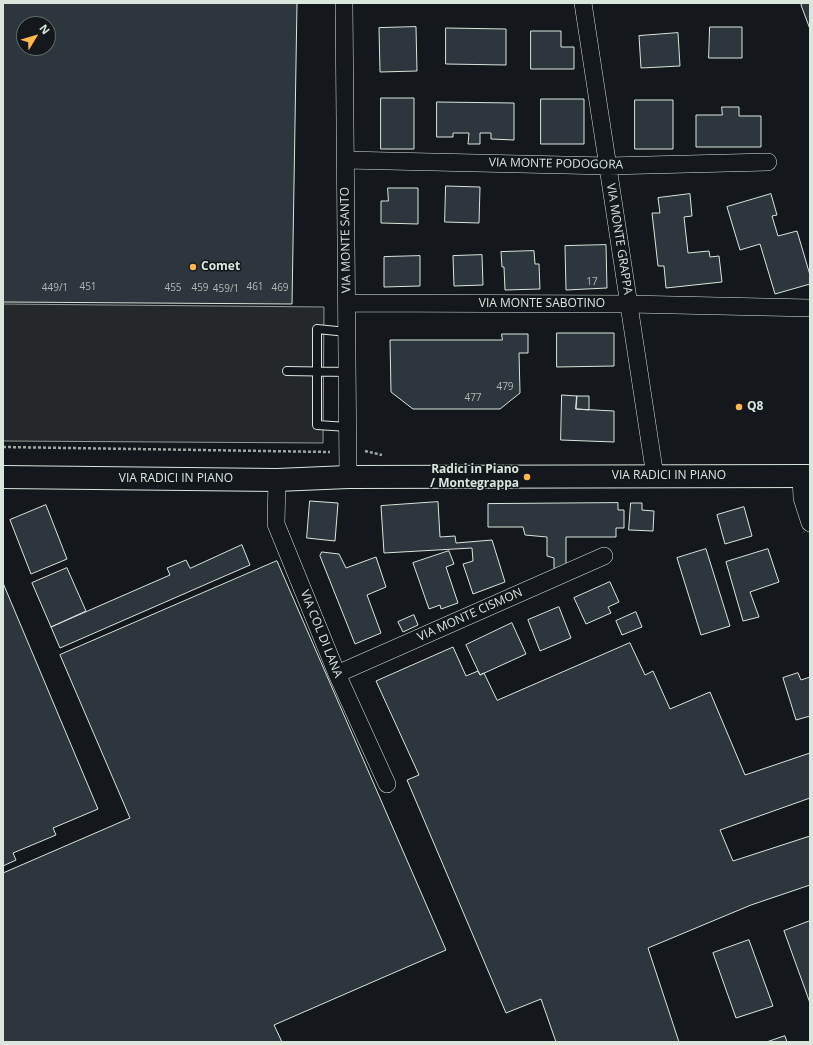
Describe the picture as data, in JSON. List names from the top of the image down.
{
  "streets": {
    "street": [
      "VIA MONTE PODOGORA",
      "VIA MONTE GRAPPA",
      "VIA MONTE SANTO",
      "VIA MONTE SABOTINO",
      "VIA RADICI IN PIANO",
      "VIA MONTE CISMON",
      "VIA COL DI LANA"
    ]
  },
  "crossings": [
    ["VIA MONTE PODOGORA", "VIA MONTE GRAPPA"],
    ["VIA MONTE PODOGORA", "VIA MONTE SANTO"],
    ["VIA MONTE GRAPPA", "VIA MONTE SABOTINO"],
    ["VIA MONTE GRAPPA", "VIA RADICI IN PIANO"],
    ["VIA MONTE SANTO", "VIA MONTE SABOTINO"],
    ["VIA MONTE SANTO", "VIA RADICI IN PIANO"],
    ["VIA RADICI IN PIANO", "VIA COL DI LANA"],
    ["VIA MONTE CISMON", "VIA COL DI LANA"]
  ],
  "places": ["Comet", "Q8", "Radici in Piano / Montegrappa"],
  "house_numbers": [
    "17",
    "451",
    "461",
    "449/1",
    "455",
    "459",
    "469",
    "459/1",
    "479",
    "477"
  ],
  "north": "top right"
}
